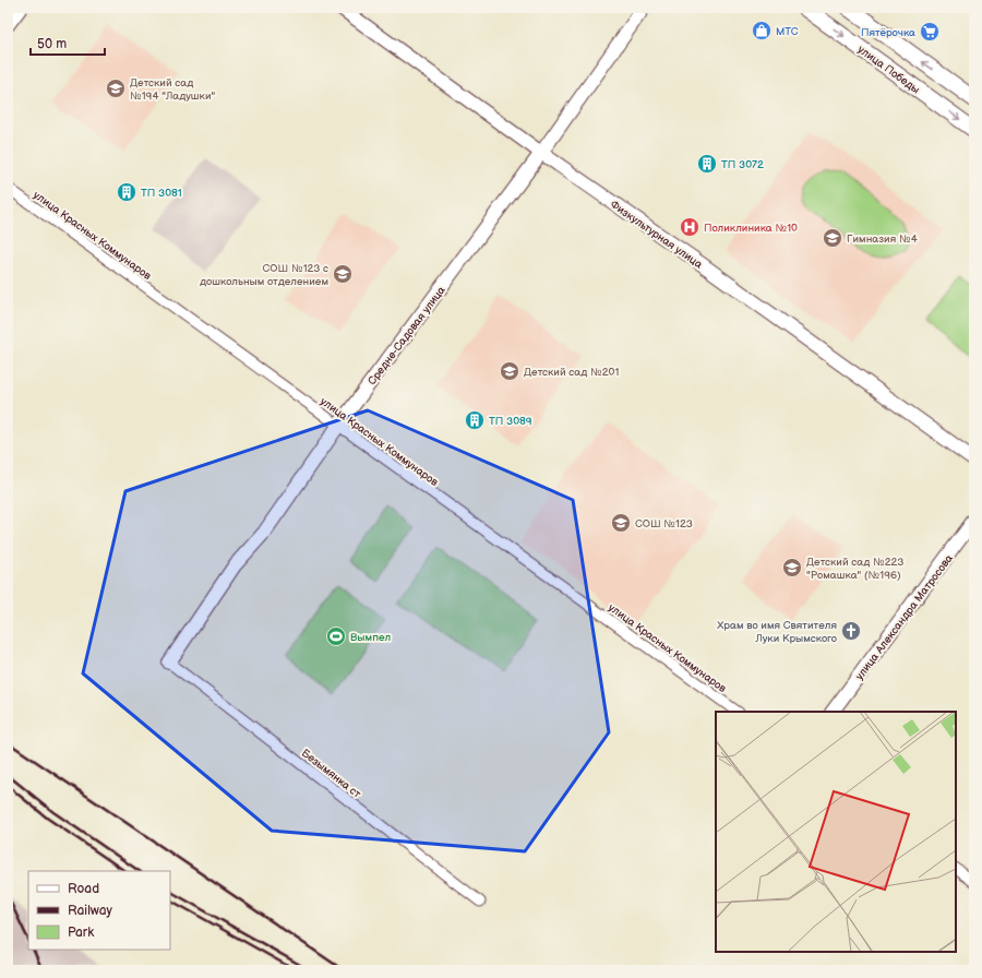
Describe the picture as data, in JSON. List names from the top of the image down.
{
  "streets": {
    "main road": ["улица Победы"],
    "street": [
      "Физкультурная улица",
      "улица Красных Коммунаров",
      "Средне-Садовая улица",
      "улица Александра Матросова",
      "Безымянка ст"
    ]
  },
  "crossings": [
    ["Физкультурная улица", "Средне-Садовая улица"],
    ["улица Красных Коммунаров", "Средне-Садовая улица"],
    ["Средне-Садовая улица", "Безымянка ст"]
  ],
  "places": {
    "shop": ["МТС"],
    "supermarket": ["Пятёрочка"],
    "school or university": [
      "Детский сад №194 \"Ладушки\"",
      "Гимназия №4",
      "СОШ №123 с дошкольным отделением",
      "Детский сад №201",
      "СОШ №123",
      "Детский сад №223 \"Ромашка\" (№196)"
    ],
    "building": ["ТП 3072", "ТП 3081", "ТП 3089"],
    "hospital": ["Поликлиника №10"],
    "church": ["Храм во имя Святителя Луки Крымского"],
    "sports": ["Вымпел"]
  },
  "legend": ["Road", "Railway", "Park"],
  "scale_bar": "50 m"
}
